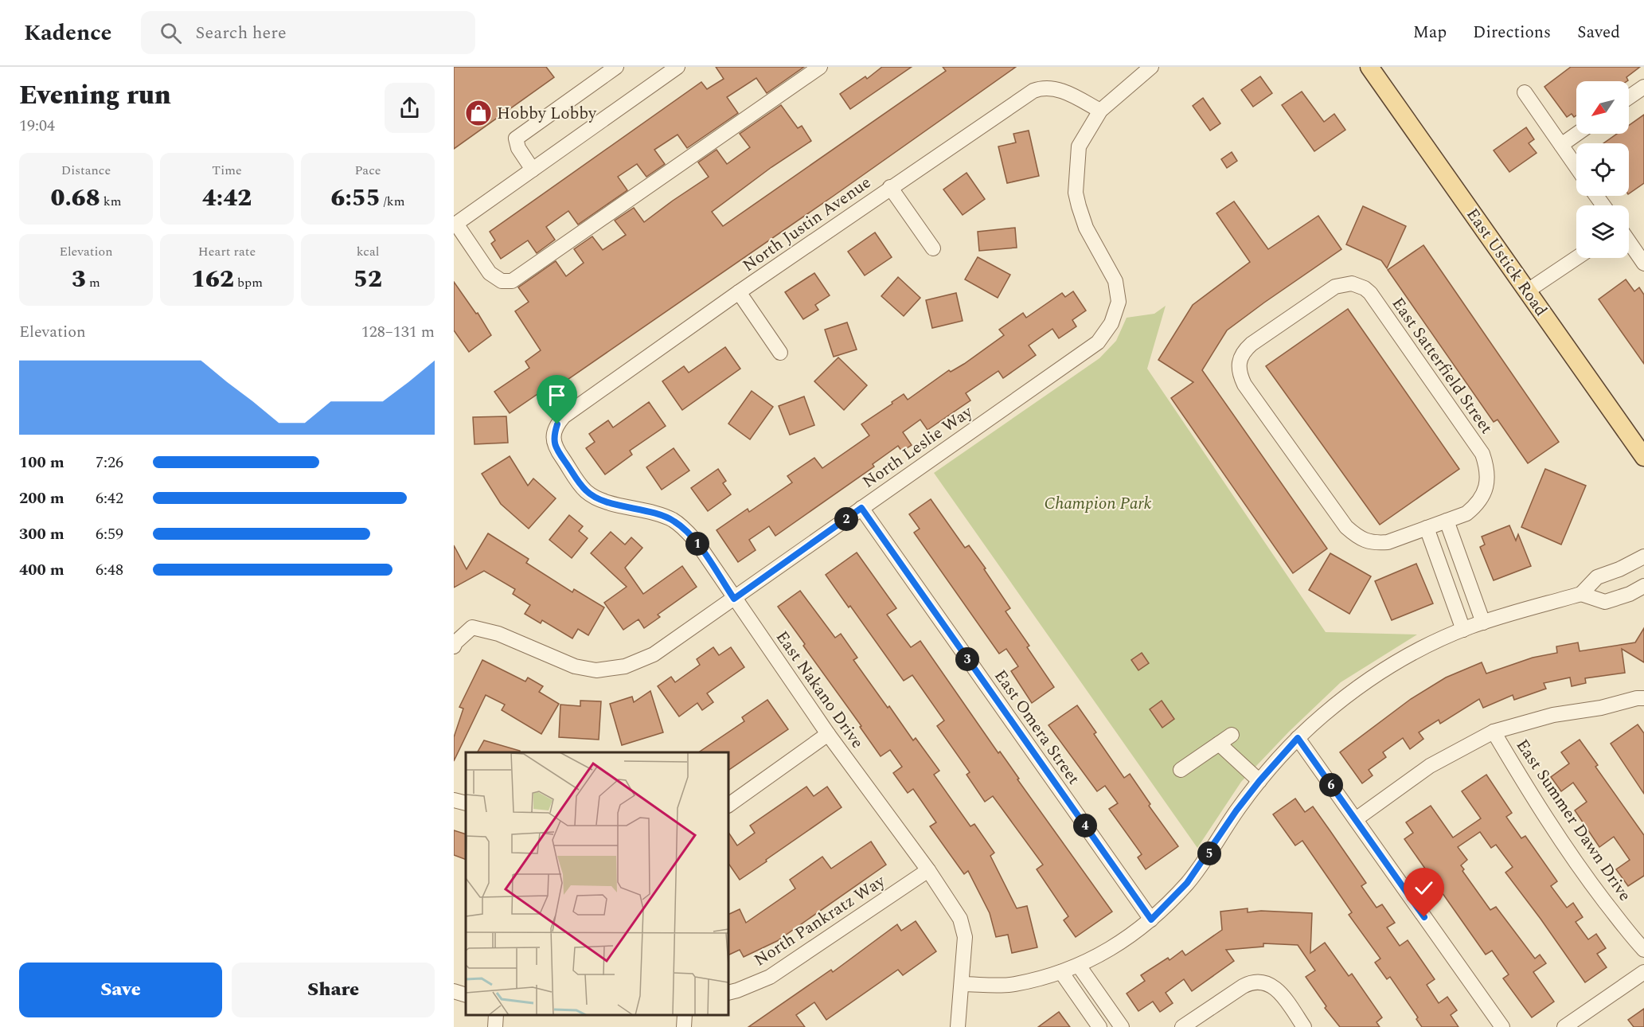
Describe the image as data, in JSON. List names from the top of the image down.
{
  "streets": {
    "main road": ["East Ustick Road"],
    "street": [
      "North Justin Avenue",
      "East Satterfield Street",
      "North Leslie Way",
      "East Nakano Drive",
      "East Omera Street",
      "East Summer Dawn Drive",
      "North Pankratz Way"
    ]
  },
  "crossings": [
    ["North Justin Avenue", "North Leslie Way"],
    ["North Justin Avenue", "East Nakano Drive"],
    ["North Leslie Way", "East Nakano Drive"],
    ["North Leslie Way", "East Omera Street"],
    ["East Nakano Drive", "North Pankratz Way"]
  ],
  "parks": ["Champion Park"],
  "places": {
    "shop": ["Hobby Lobby"]
  },
  "north": "bottom left",
  "page": {
    "header": "Kadence",
    "search": "Search here",
    "nav": ["Map", "Directions", "Saved"],
    "heading": ["Evening run", "19:04"],
    "stats": [
      ["Distance", "0.68 km"],
      ["Time", "4:42"],
      ["Pace", "6:55 /km"],
      ["Elevation", "3 m"],
      ["Heart rate", "162 bpm"],
      ["kcal", "52"]
    ],
    "chart": ["Elevation", "128–131 m"],
    "list": [
      {
        "name": "100 m",
        "note": "7:26"
      },
      {
        "name": "200 m",
        "note": "6:42"
      },
      {
        "name": "300 m",
        "note": "6:59"
      },
      {
        "name": "400 m",
        "note": "6:48"
      }
    ],
    "pins": [
      "2",
      "1",
      "3",
      "6",
      "4",
      "5"
    ],
    "buttons": ["Save", "Share"]
  }
}
